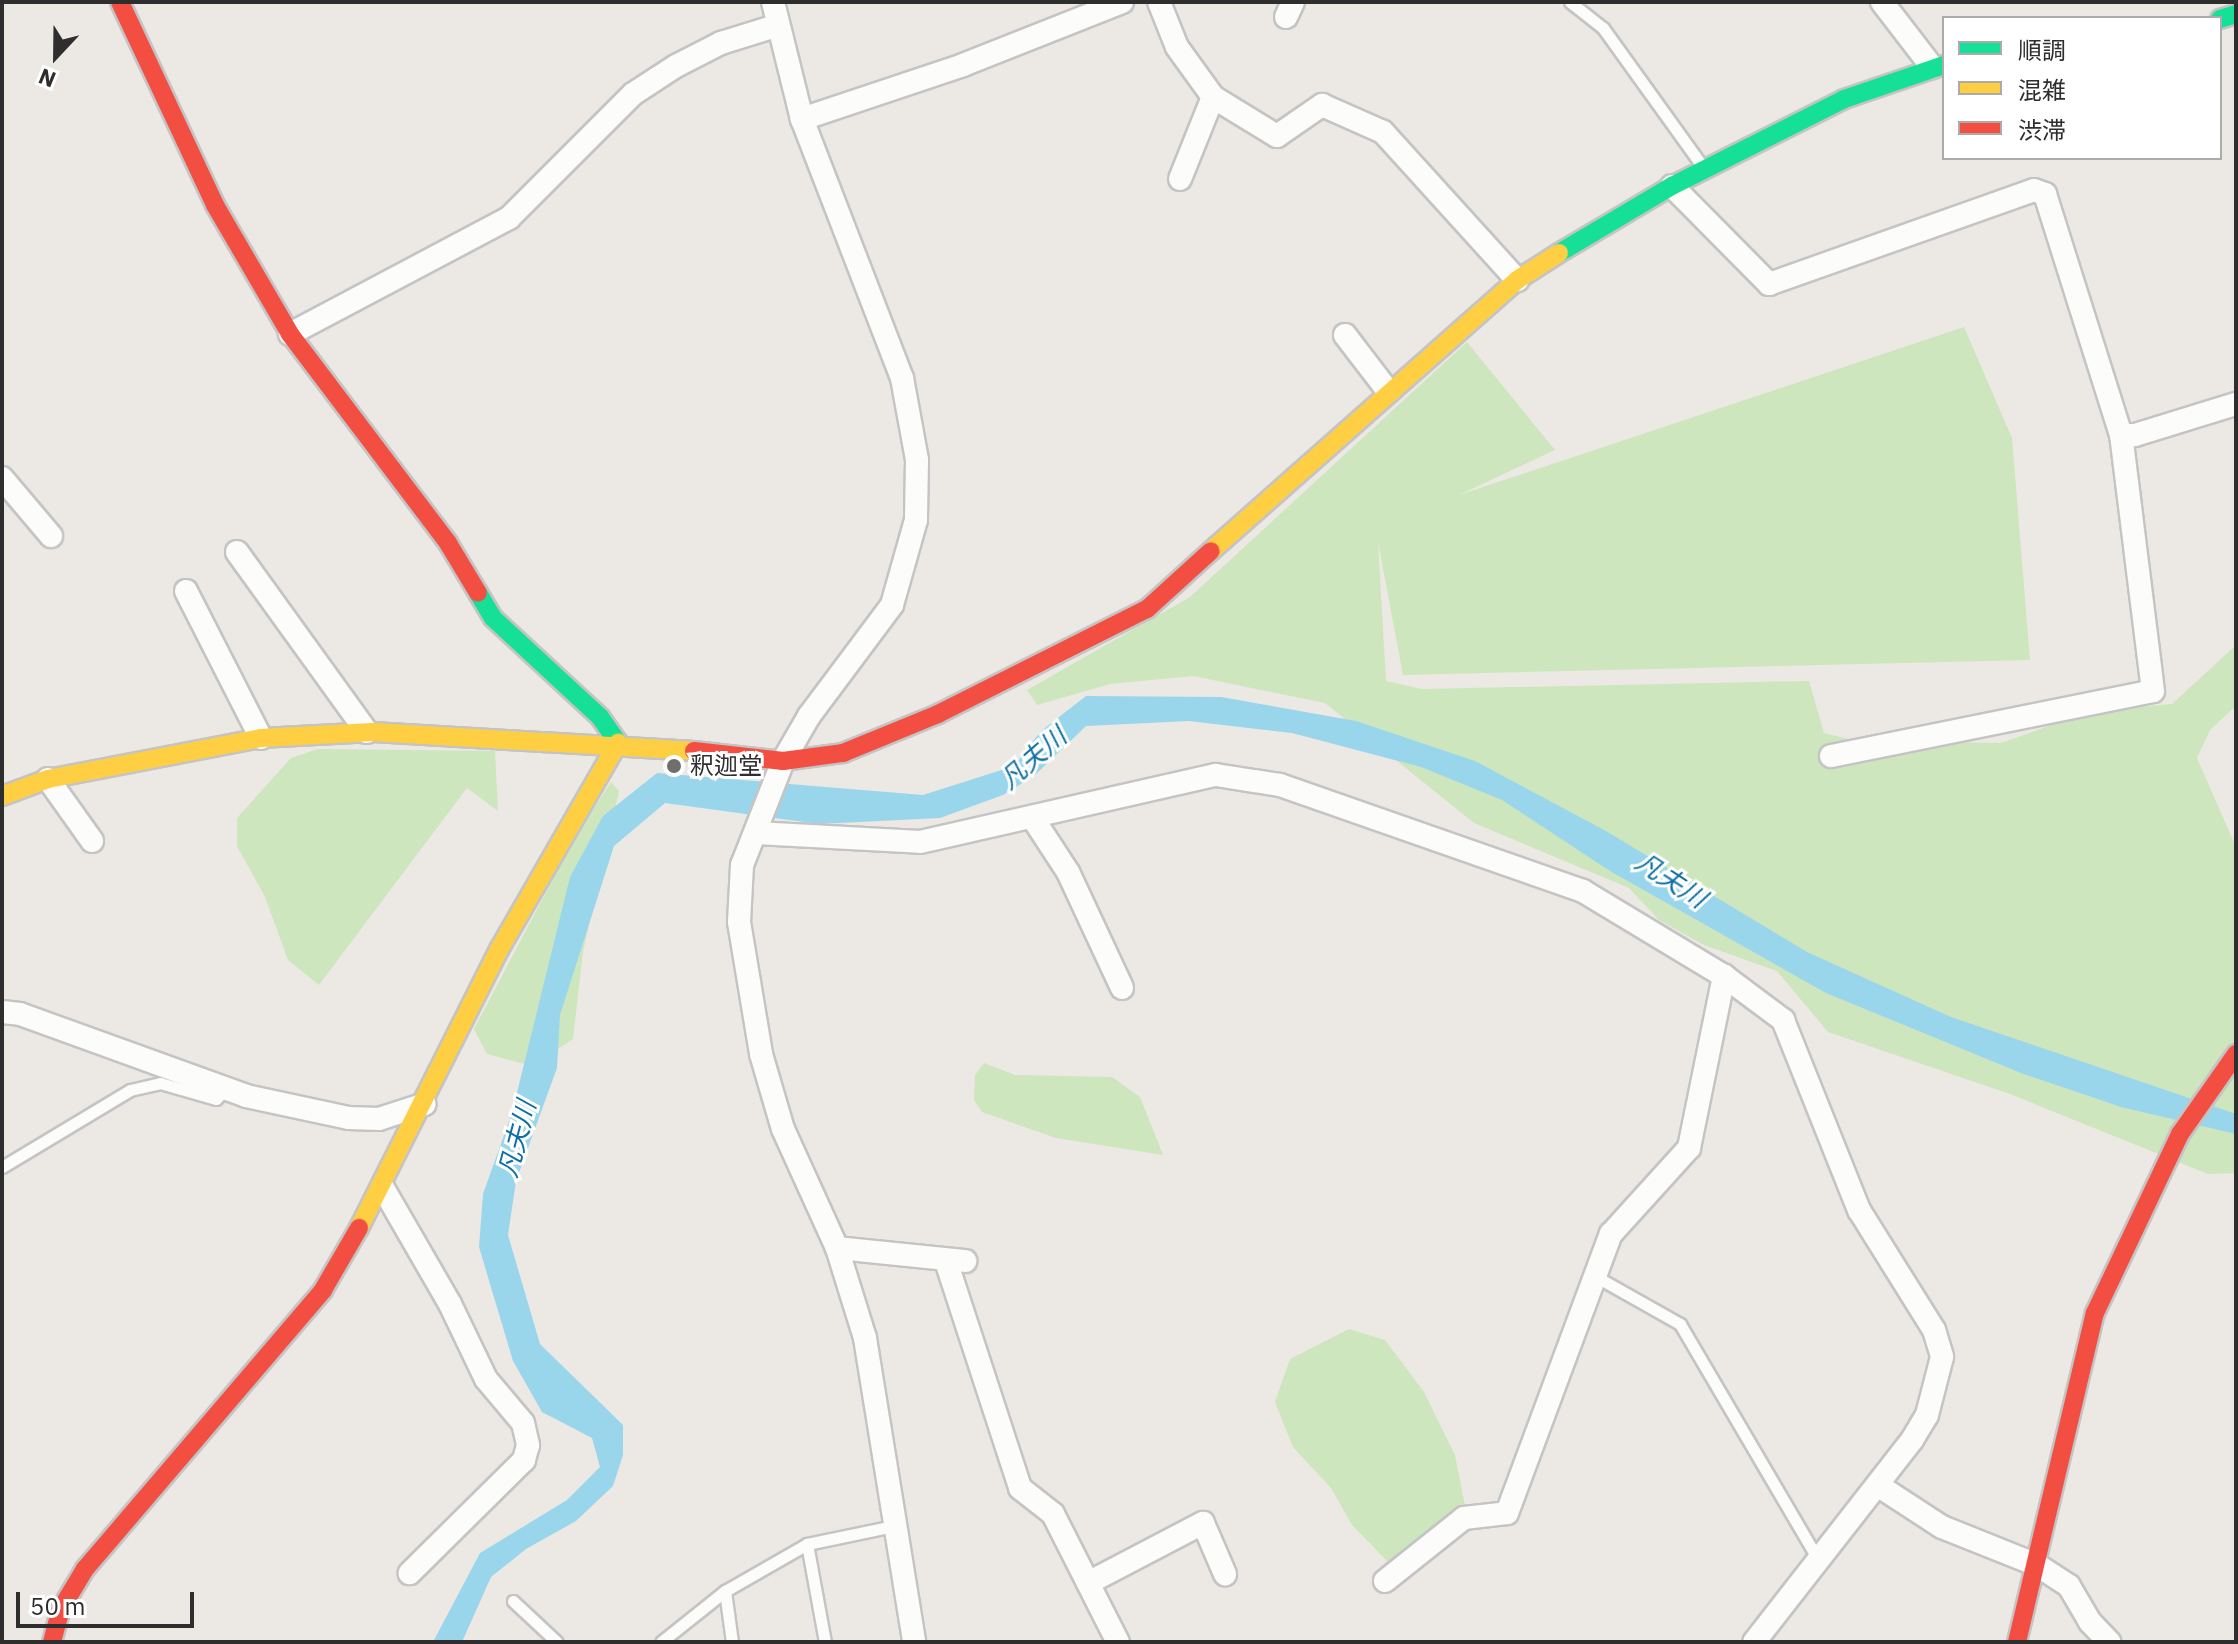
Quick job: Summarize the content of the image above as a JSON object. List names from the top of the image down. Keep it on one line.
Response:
{"water":["凡夫川"],"places":["釈迦堂"],"legend":["順調","混雑","渋滞"],"scale_bar":"50 m","north":"bottom"}
